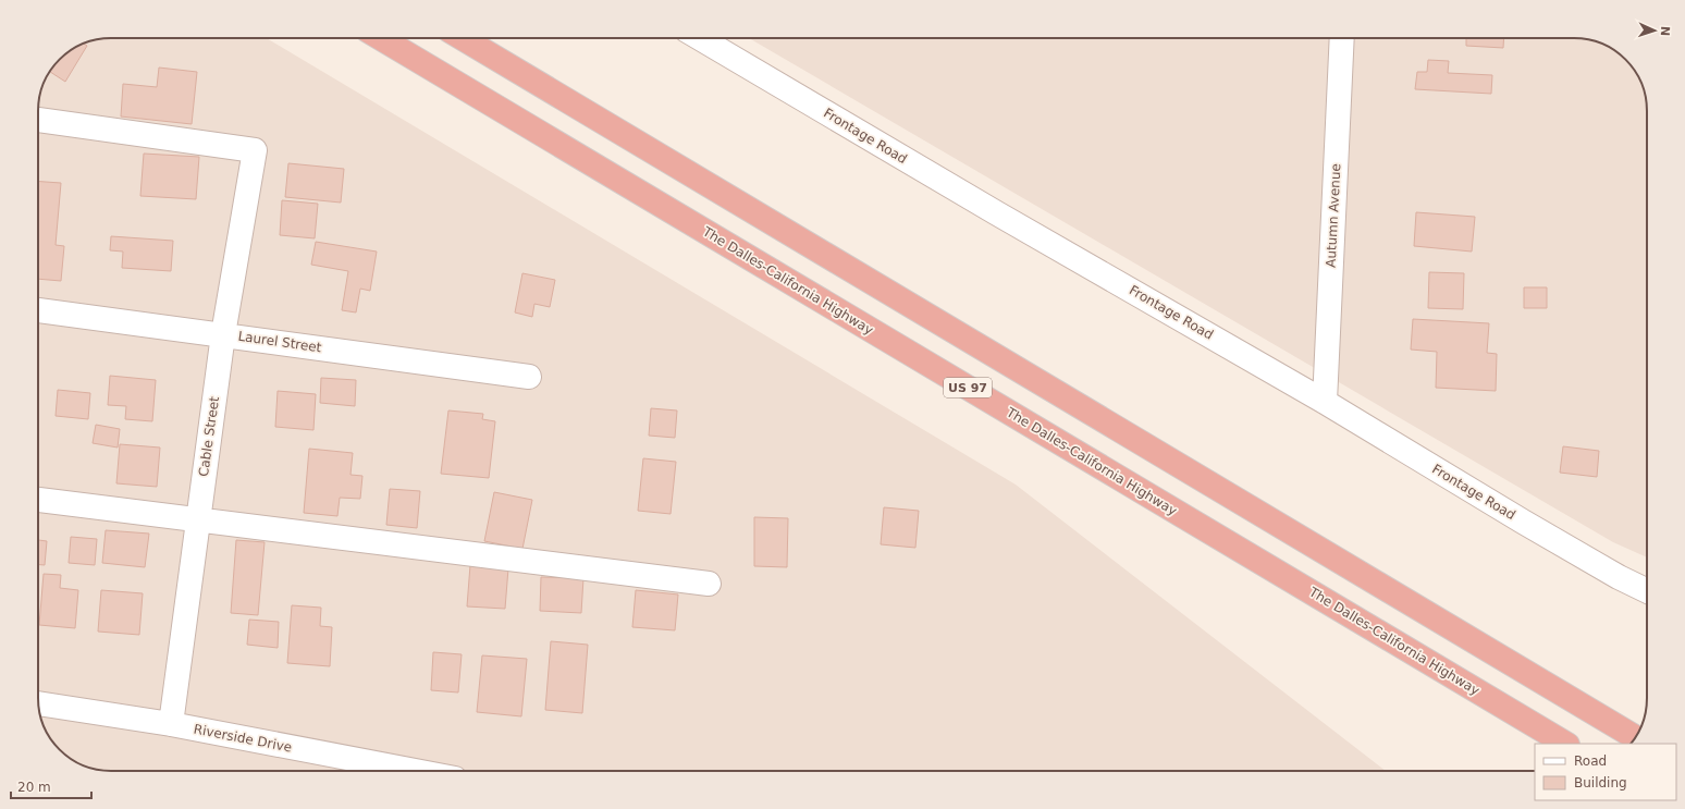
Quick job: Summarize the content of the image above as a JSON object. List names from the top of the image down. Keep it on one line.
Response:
{"streets":{"highway":["The Dalles-California Highway","US 97"],"street":["Frontage Road","Autumn Avenue","Laurel Street","Cable Street","Riverside Drive"]},"crossings":[["Frontage Road","Autumn Avenue"],["Laurel Street","Cable Street"],["Cable Street","Riverside Drive"]],"legend":["Road","Building"],"scale_bar":"20 m","north":"right"}
